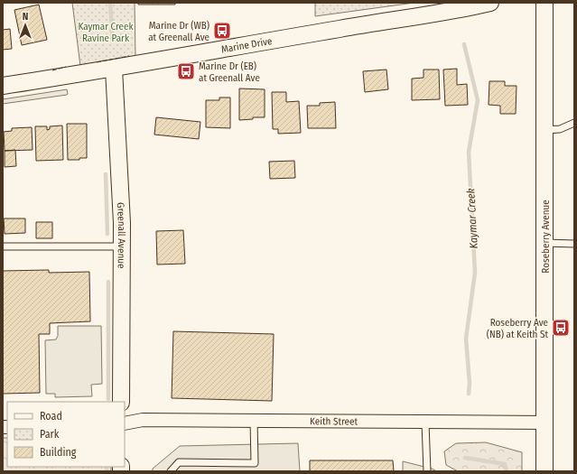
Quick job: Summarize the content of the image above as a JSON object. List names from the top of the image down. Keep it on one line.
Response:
{"streets":{"street":["Marine Drive","Greenall Avenue","Roseberry Avenue","Keith Street"]},"crossings":[["Marine Drive","Greenall Avenue"],["Roseberry Avenue","Keith Street"]],"water":["Kaymar Creek"],"parks":["Kaymar Creek Ravine Park"],"places":{"bus stop":["Marine Dr (WB) at Greenall Ave","Marine Dr (EB) at Greenall Ave","Roseberry Ave (NB) at Keith St"]},"legend":["Road","Park","Building"],"north":"top"}
